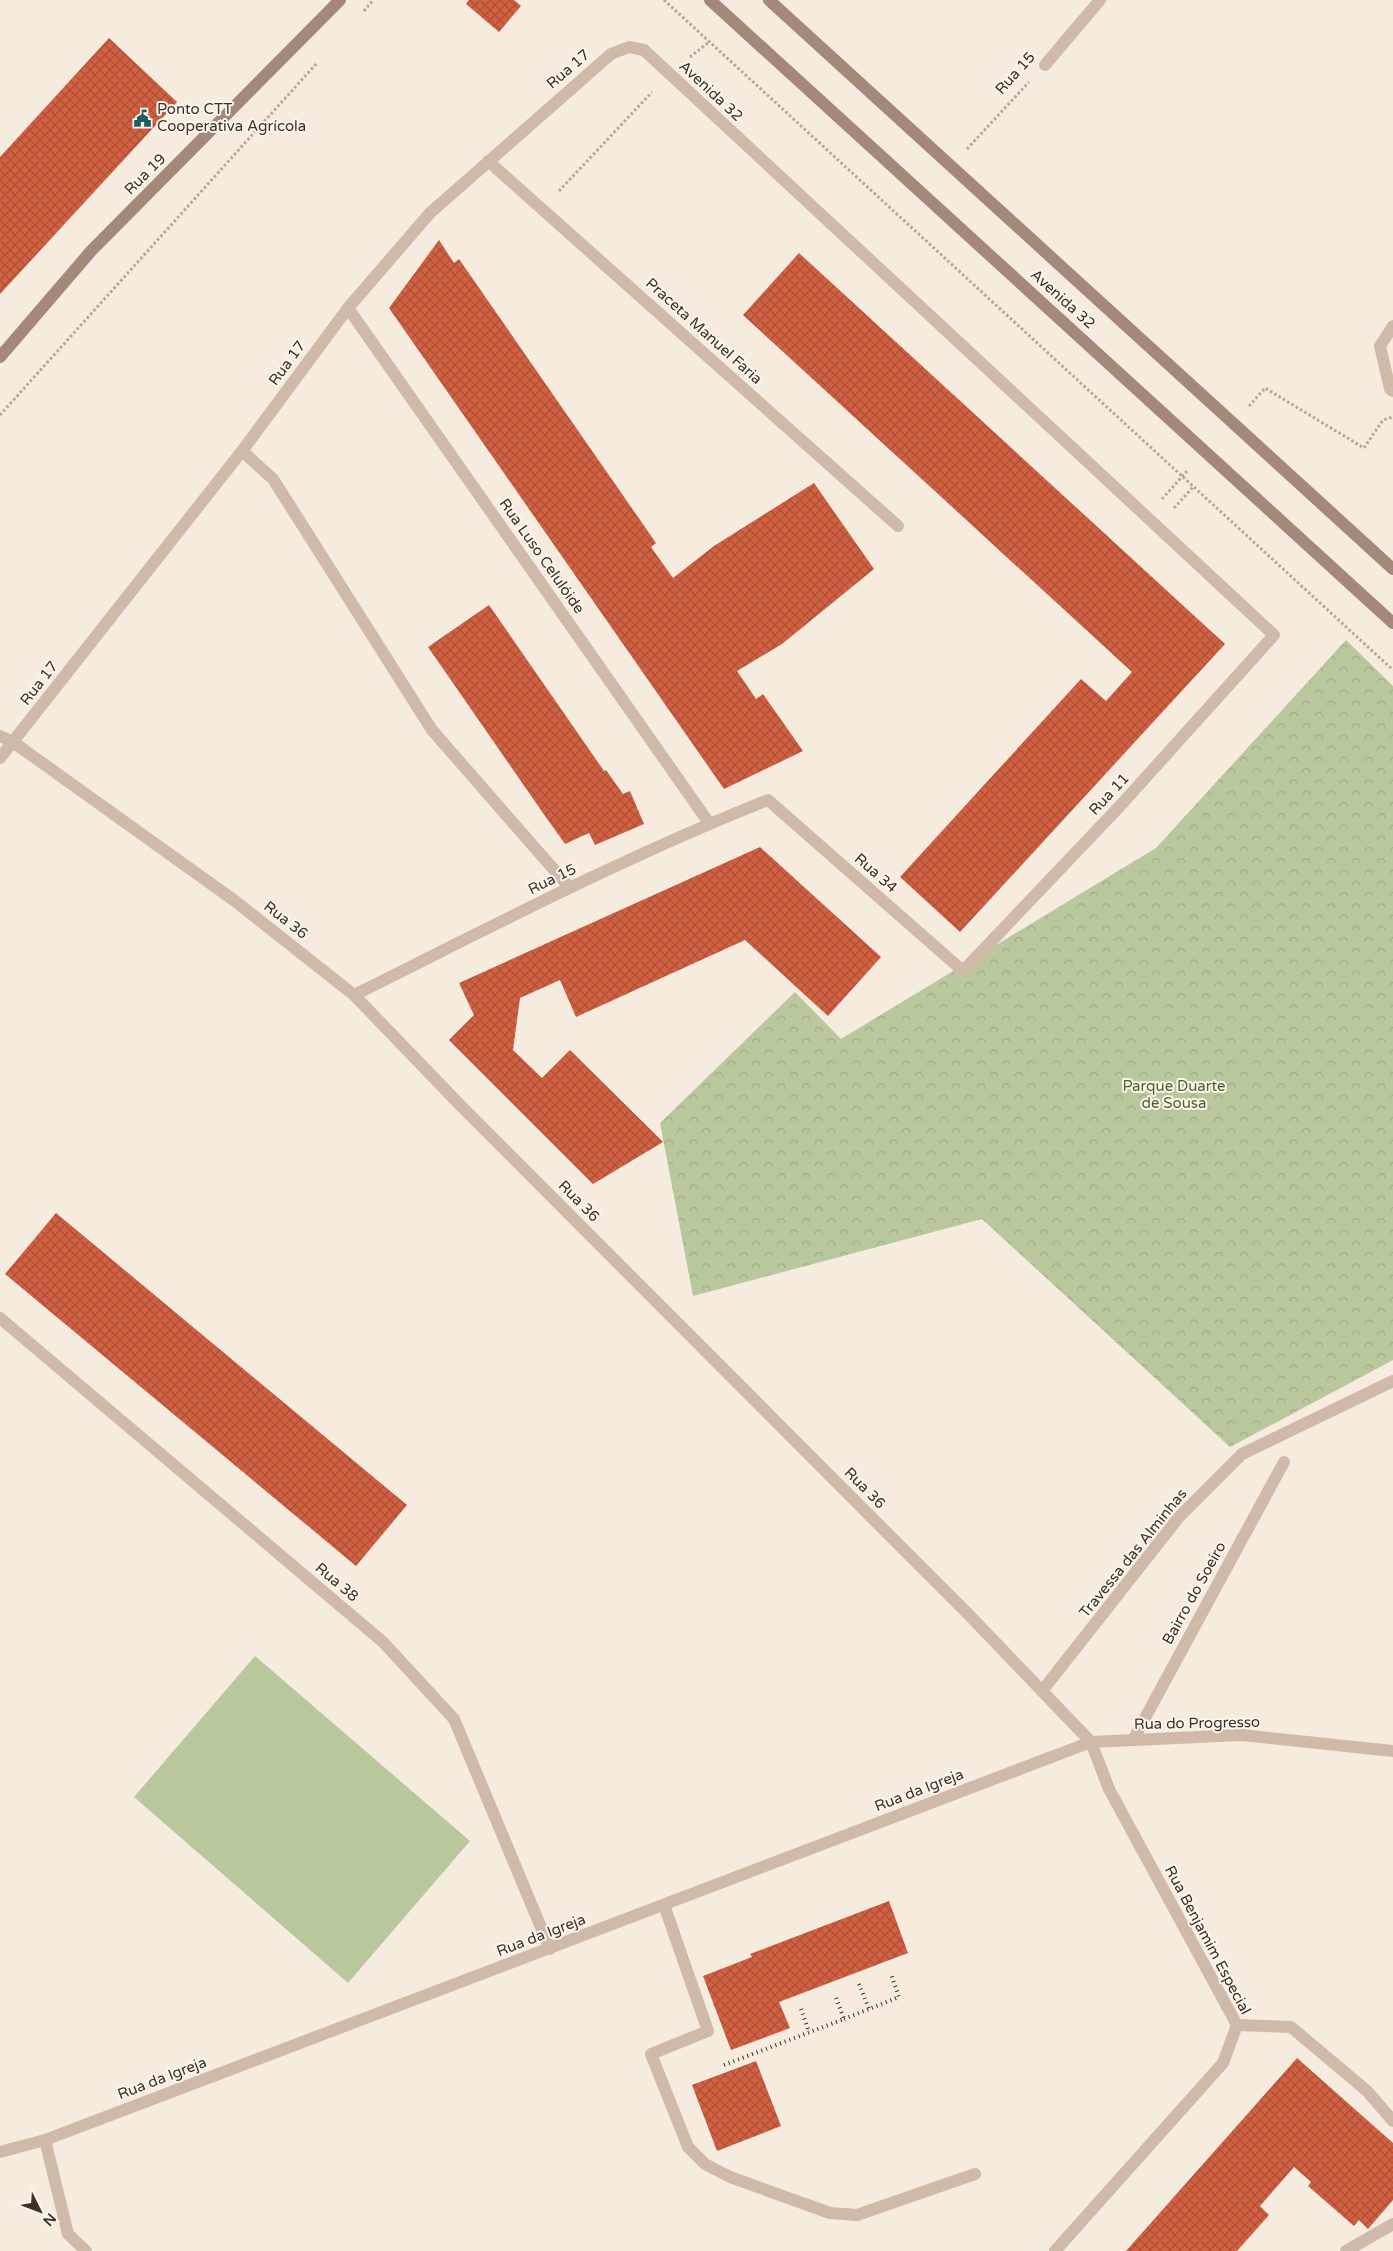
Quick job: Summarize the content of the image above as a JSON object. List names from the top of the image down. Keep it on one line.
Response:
{"streets":{"main road":["Avenida 32","Rua 19"],"street":["Rua 17","Rua 15","Praceta Manuel Faria","Rua Luso Celulóide","Rua 11","Rua 34","Rua 36","Travessa das Alminhas","Rua 38","Bairro do Soeiro","Rua do Progresso","Rua da Igreja","Rua Benjamim Especial"]},"crossings":[["Rua 17","Avenida 32"],["Rua 17","Praceta Manuel Faria"],["Rua 17","Rua Luso Celulóide"],["Rua 17","Rua 36"],["Rua 15","Avenida 32"],["Rua 15","Rua Luso Celulóide"],["Rua 15","Rua 34"],["Rua 15","Rua 36"],["Avenida 32","Rua 11"],["Rua 11","Rua 34"],["Rua 36","Travessa das Alminhas"],["Rua 36","Rua do Progresso"],["Rua 36","Rua da Igreja"],["Rua 36","Rua Benjamim Especial"],["Rua 38","Rua da Igreja"],["Bairro do Soeiro","Rua do Progresso"],["Rua do Progresso","Rua da Igreja"],["Rua do Progresso","Rua Benjamim Especial"],["Rua da Igreja","Rua Benjamim Especial"]],"parks":["Parque Duarte de Sousa"],"places":{"public building":["Ponto CTT Cooperativa Agrícola"]},"north":"bottom right"}
